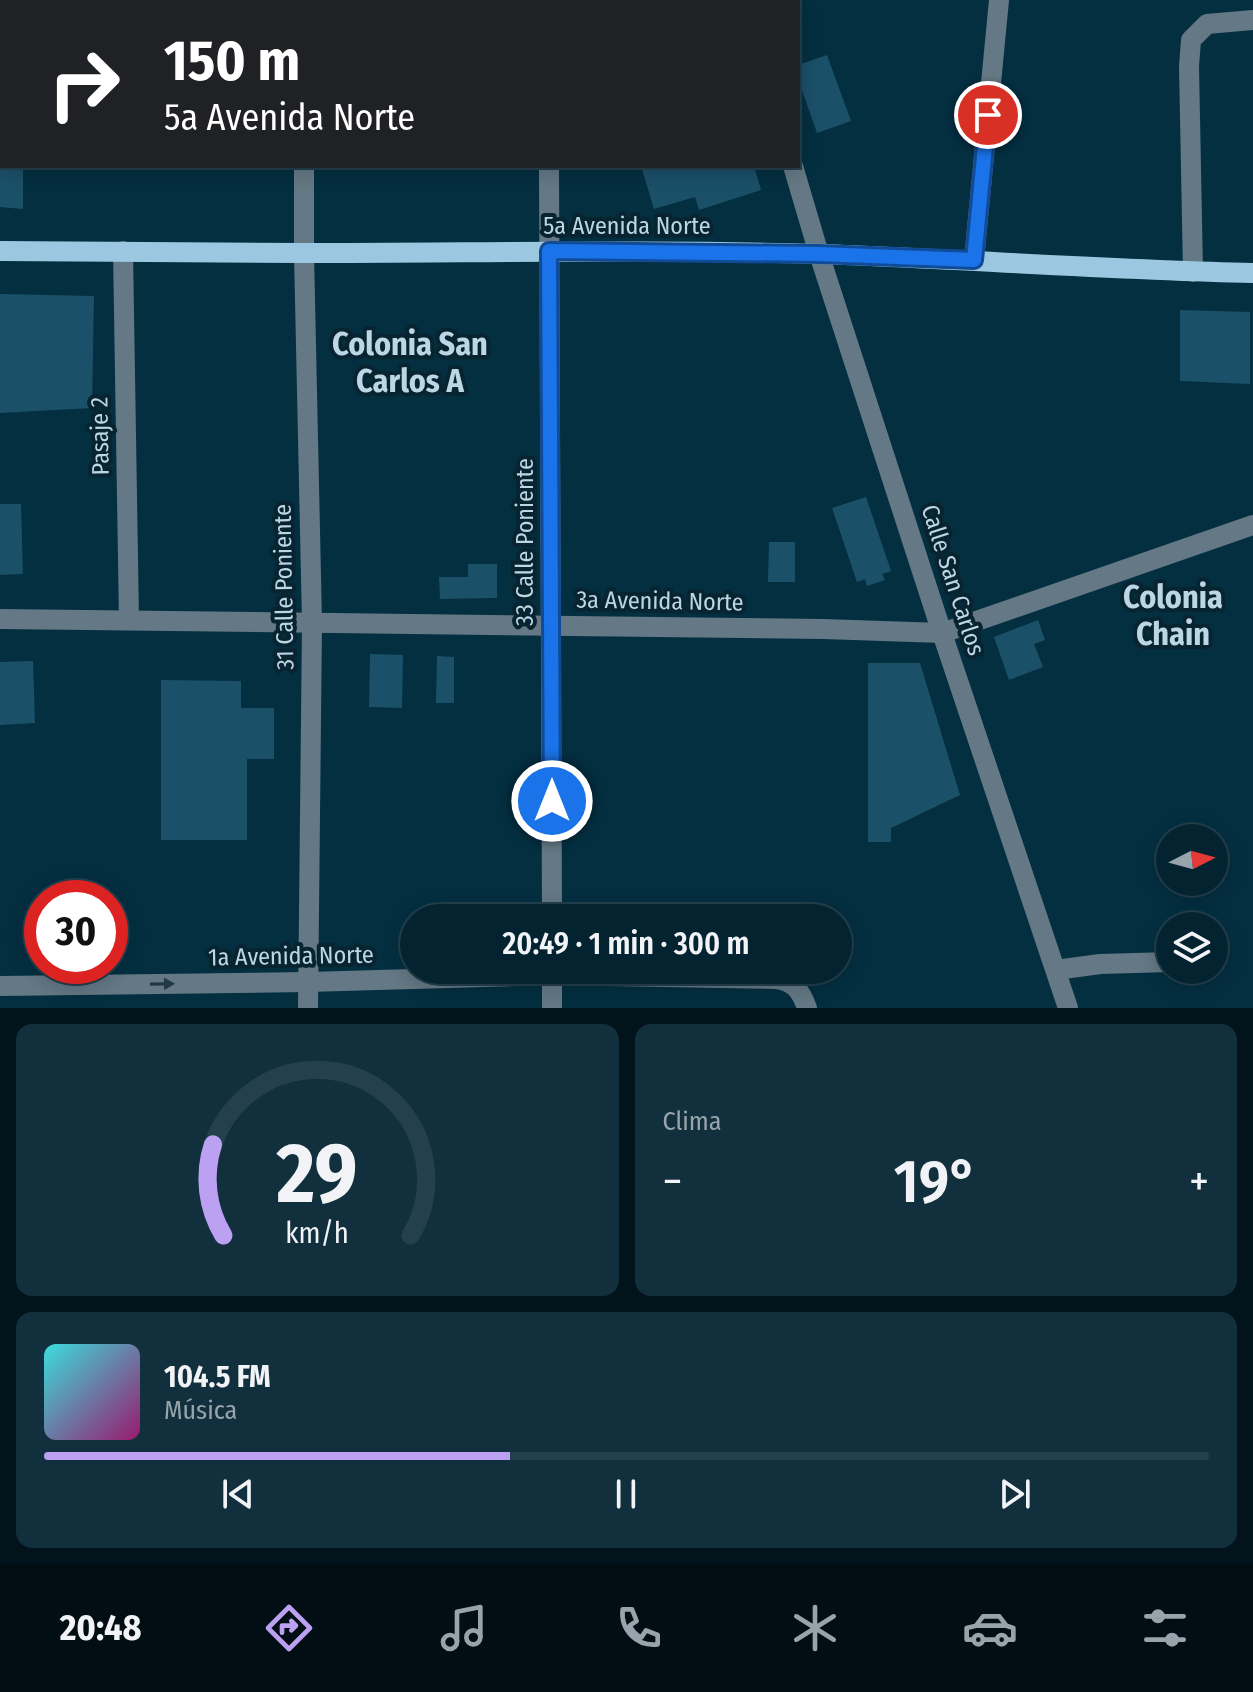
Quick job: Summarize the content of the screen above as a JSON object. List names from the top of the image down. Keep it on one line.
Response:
{"streets":{"main road":["5a Avenida Norte"],"street":["Pasaje 2","33 Calle Poniente","Calle San Carlos","31 Calle Poniente","3a Avenida Norte","1a Avenida Norte"]},"crossings":[["5a Avenida Norte","Pasaje 2"],["5a Avenida Norte","33 Calle Poniente"],["5a Avenida Norte","Calle San Carlos"],["5a Avenida Norte","31 Calle Poniente"],["Pasaje 2","3a Avenida Norte"],["33 Calle Poniente","3a Avenida Norte"],["Calle San Carlos","3a Avenida Norte"],["31 Calle Poniente","3a Avenida Norte"],["31 Calle Poniente","1a Avenida Norte"]],"one_way":["1a Avenida Norte"],"districts":["Colonia San Carlos A","Colonia Chain"],"north":"right","page":{"turn":["150 m","5a Avenida Norte"],"limit":"30","trip":"20:49 · 1 min · 300 m","tile":"Clima","heat":["−","19°","+"],"song":["104.5 FM","Música"],"tabs":"20:48","gauge":["29","km/h"]}}
